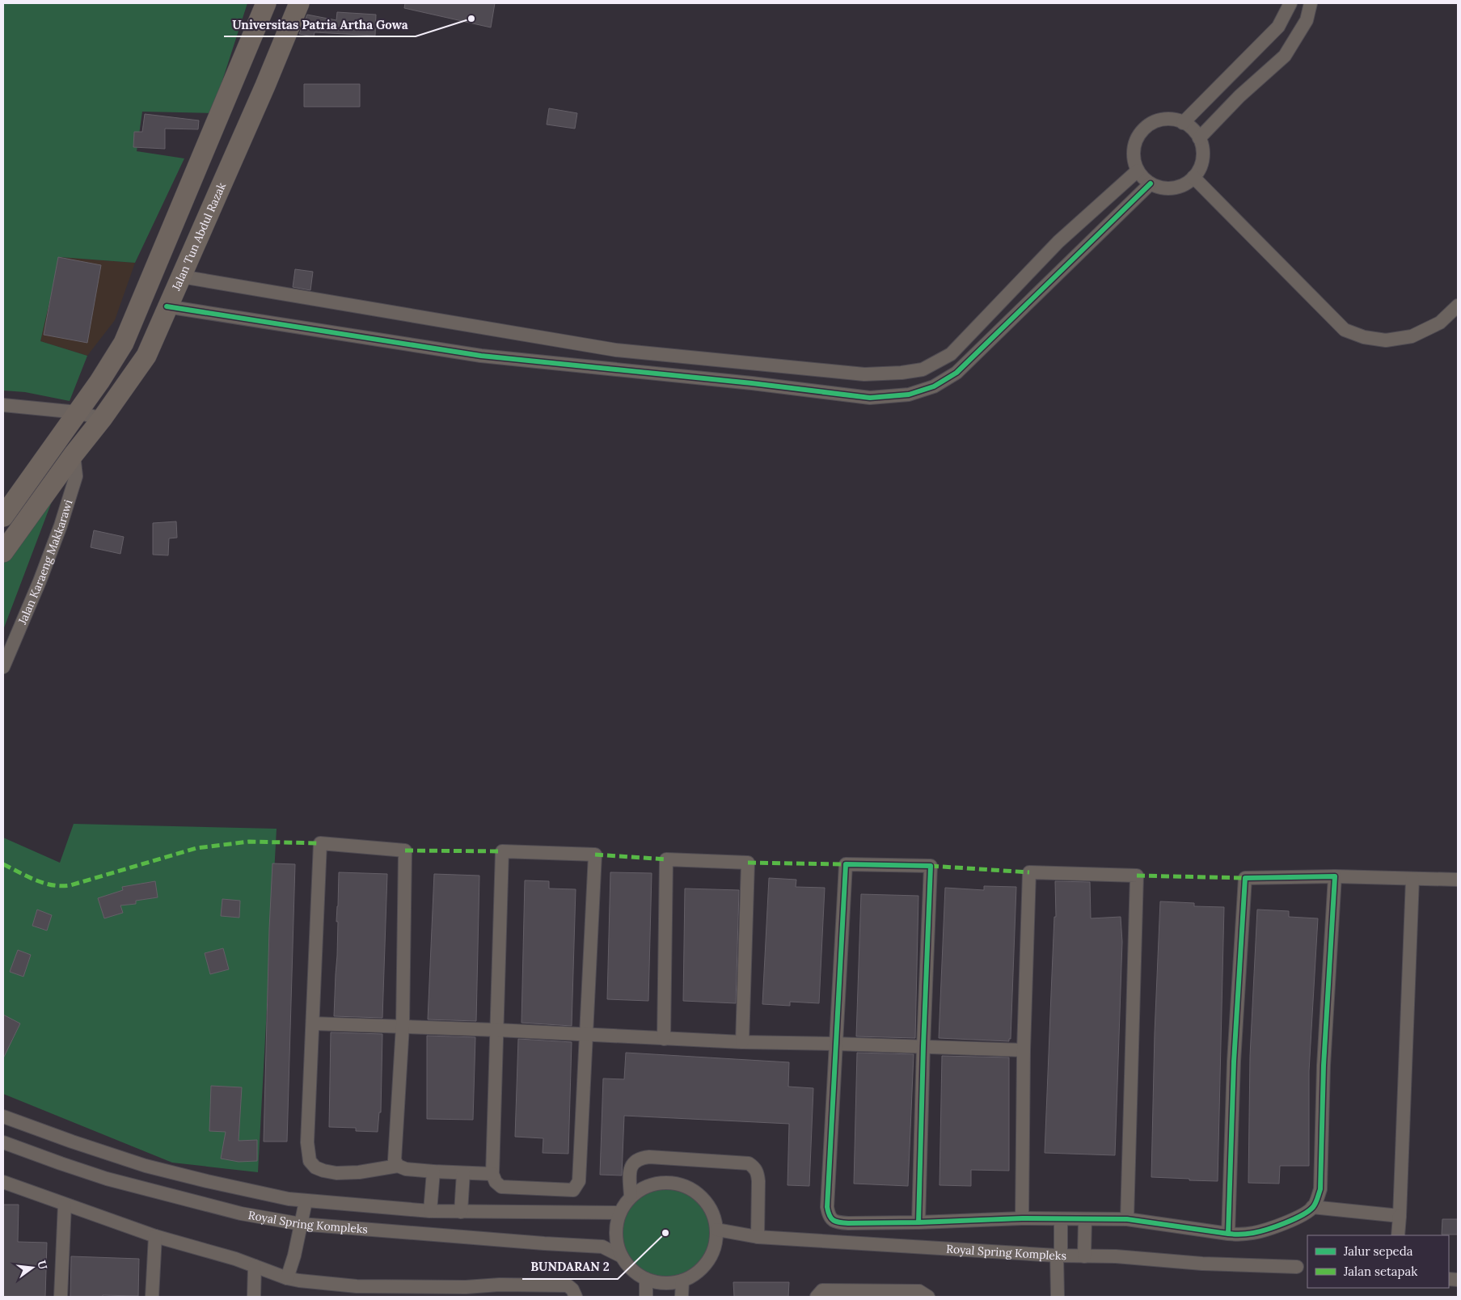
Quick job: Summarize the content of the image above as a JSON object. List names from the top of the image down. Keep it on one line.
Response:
{"streets":{"main road":["Jalan Tun Abdul Razak"],"street":["Jalan Karaeng Makkarawi","Royal Spring Kompleks"]},"crossings":[["Jalan Tun Abdul Razak","Jalan Karaeng Makkarawi"]],"places":["Universitas Patria Artha Gowa","BUNDARAN 2"],"legend":["Jalur sepeda","Jalan setapak"],"north":"right"}
